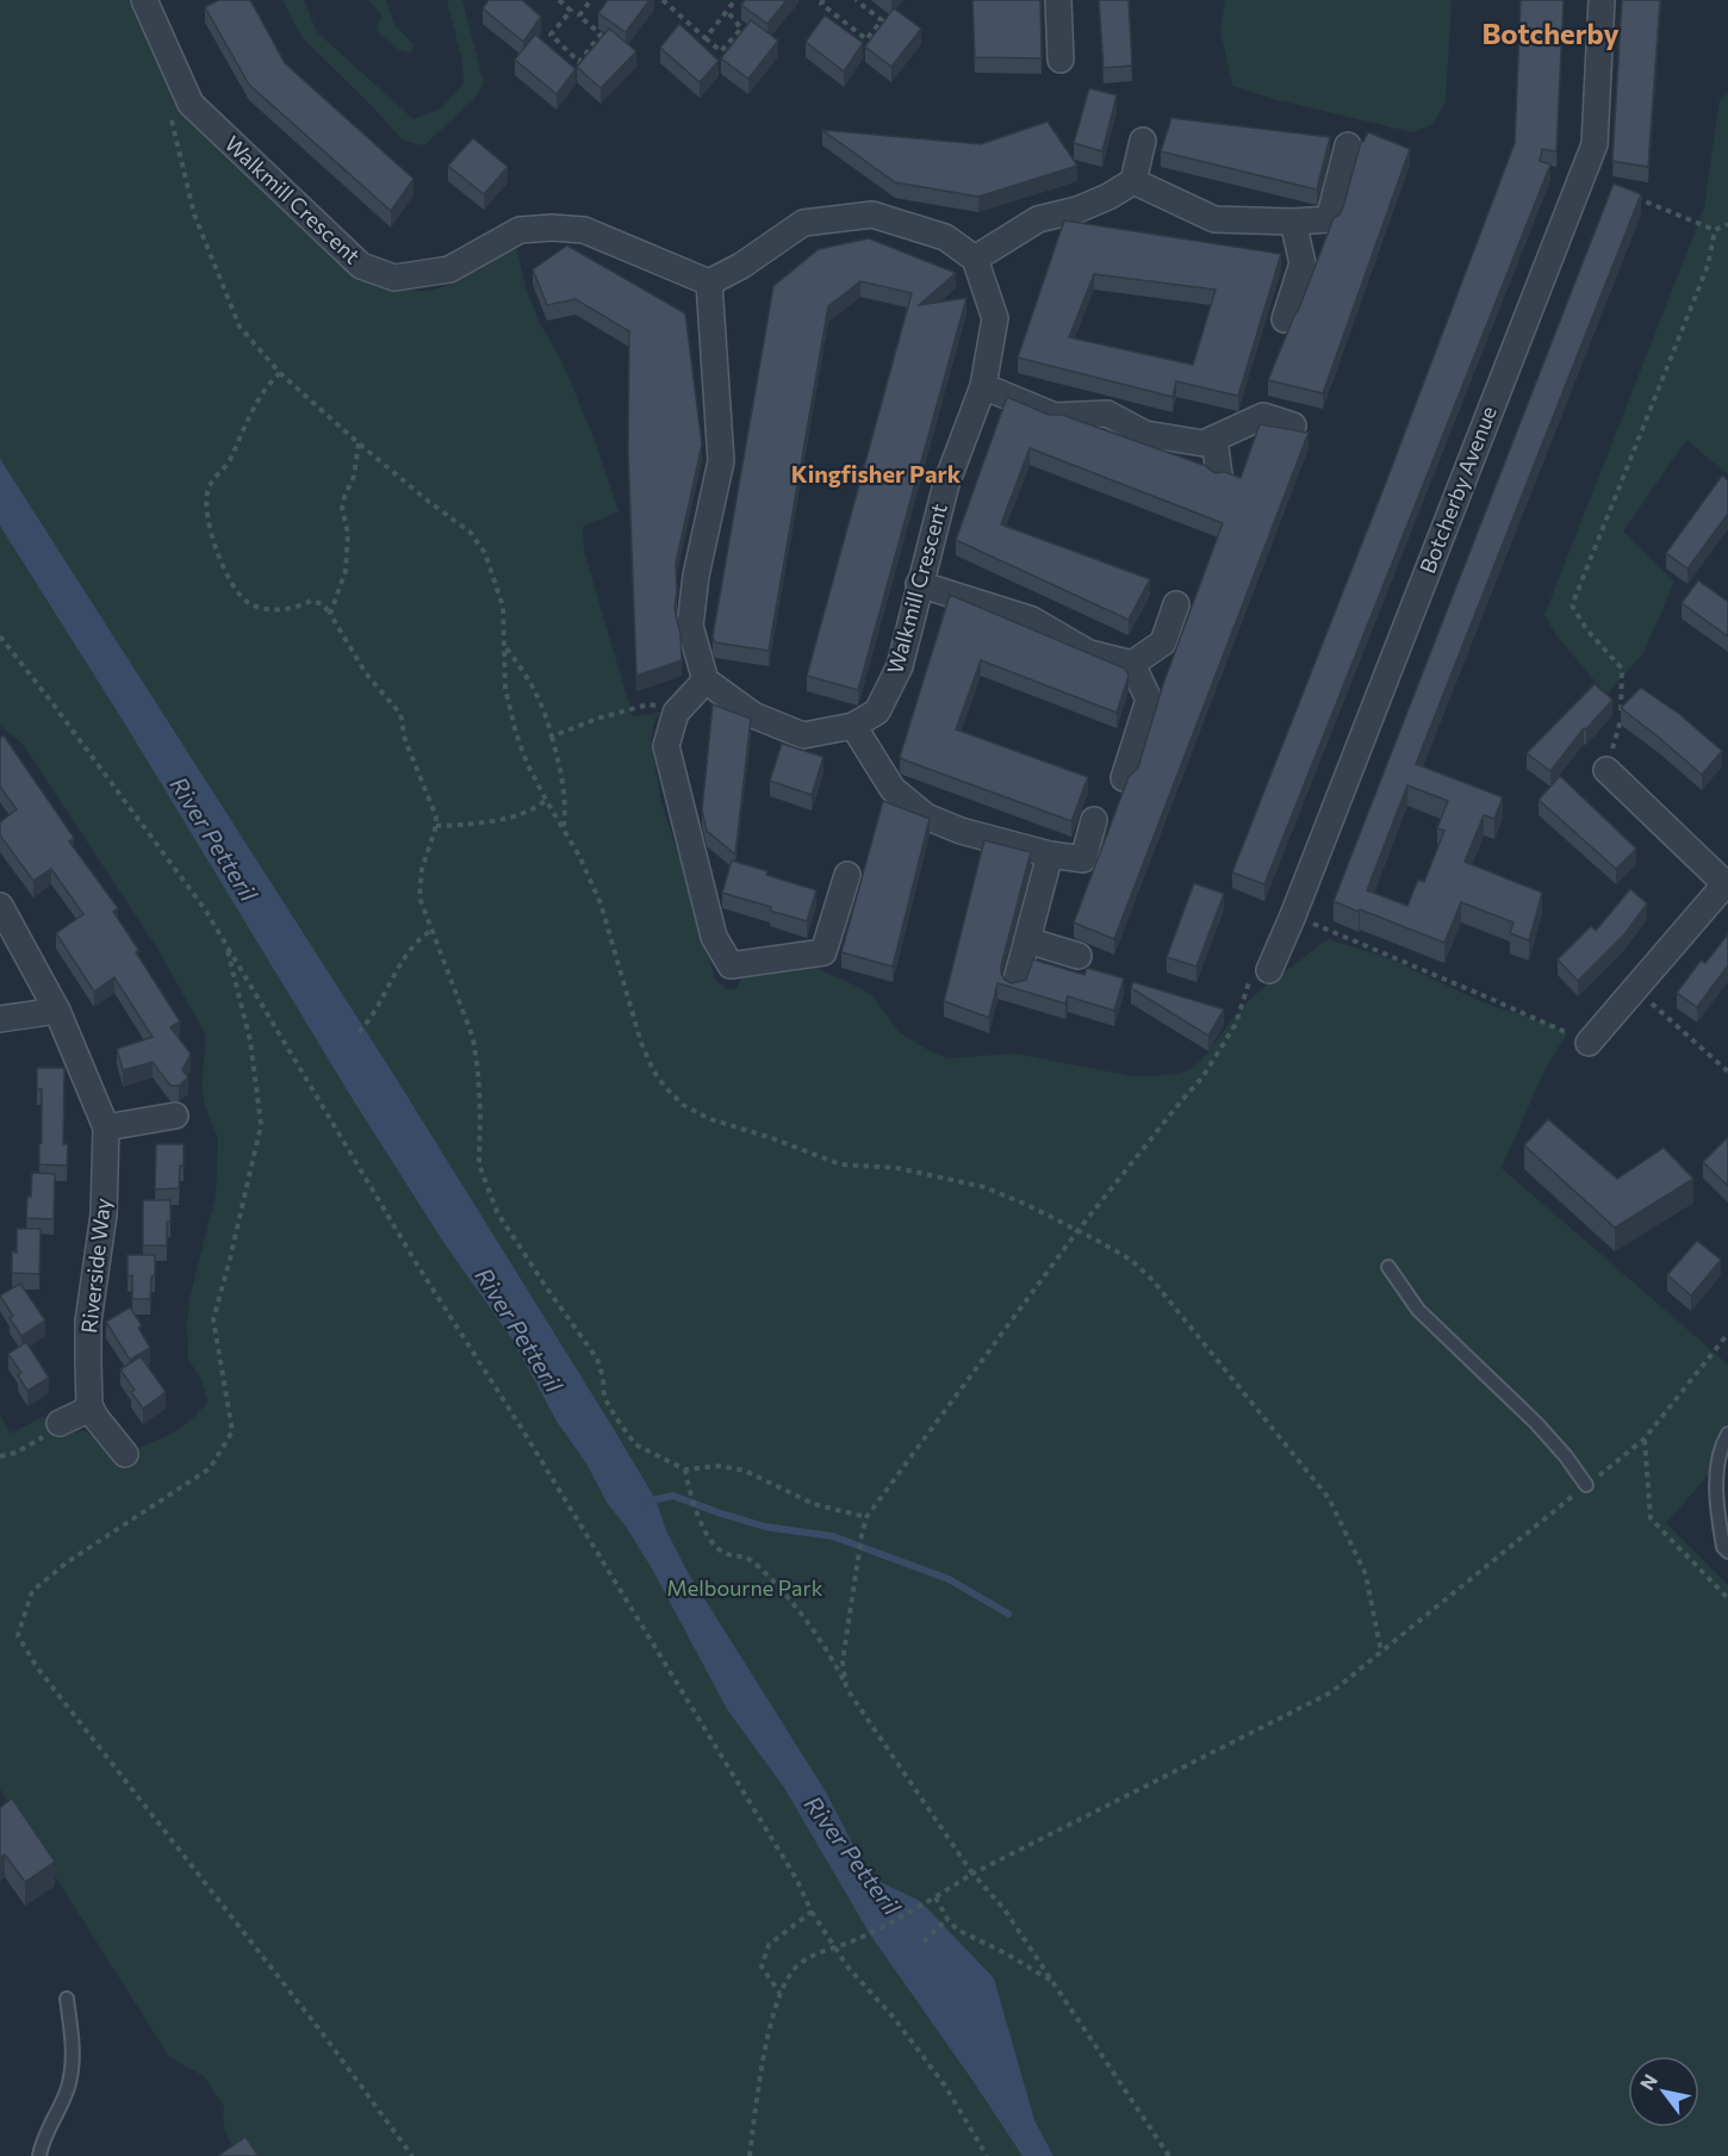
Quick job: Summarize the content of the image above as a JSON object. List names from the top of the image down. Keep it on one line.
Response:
{"streets":{"street":["Walkmill Crescent","Botcherby Avenue","Riverside Way"]},"districts":["Botcherby","Kingfisher Park"],"water":["River Petteril"],"parks":["Melbourne Park"],"north":"top left"}
